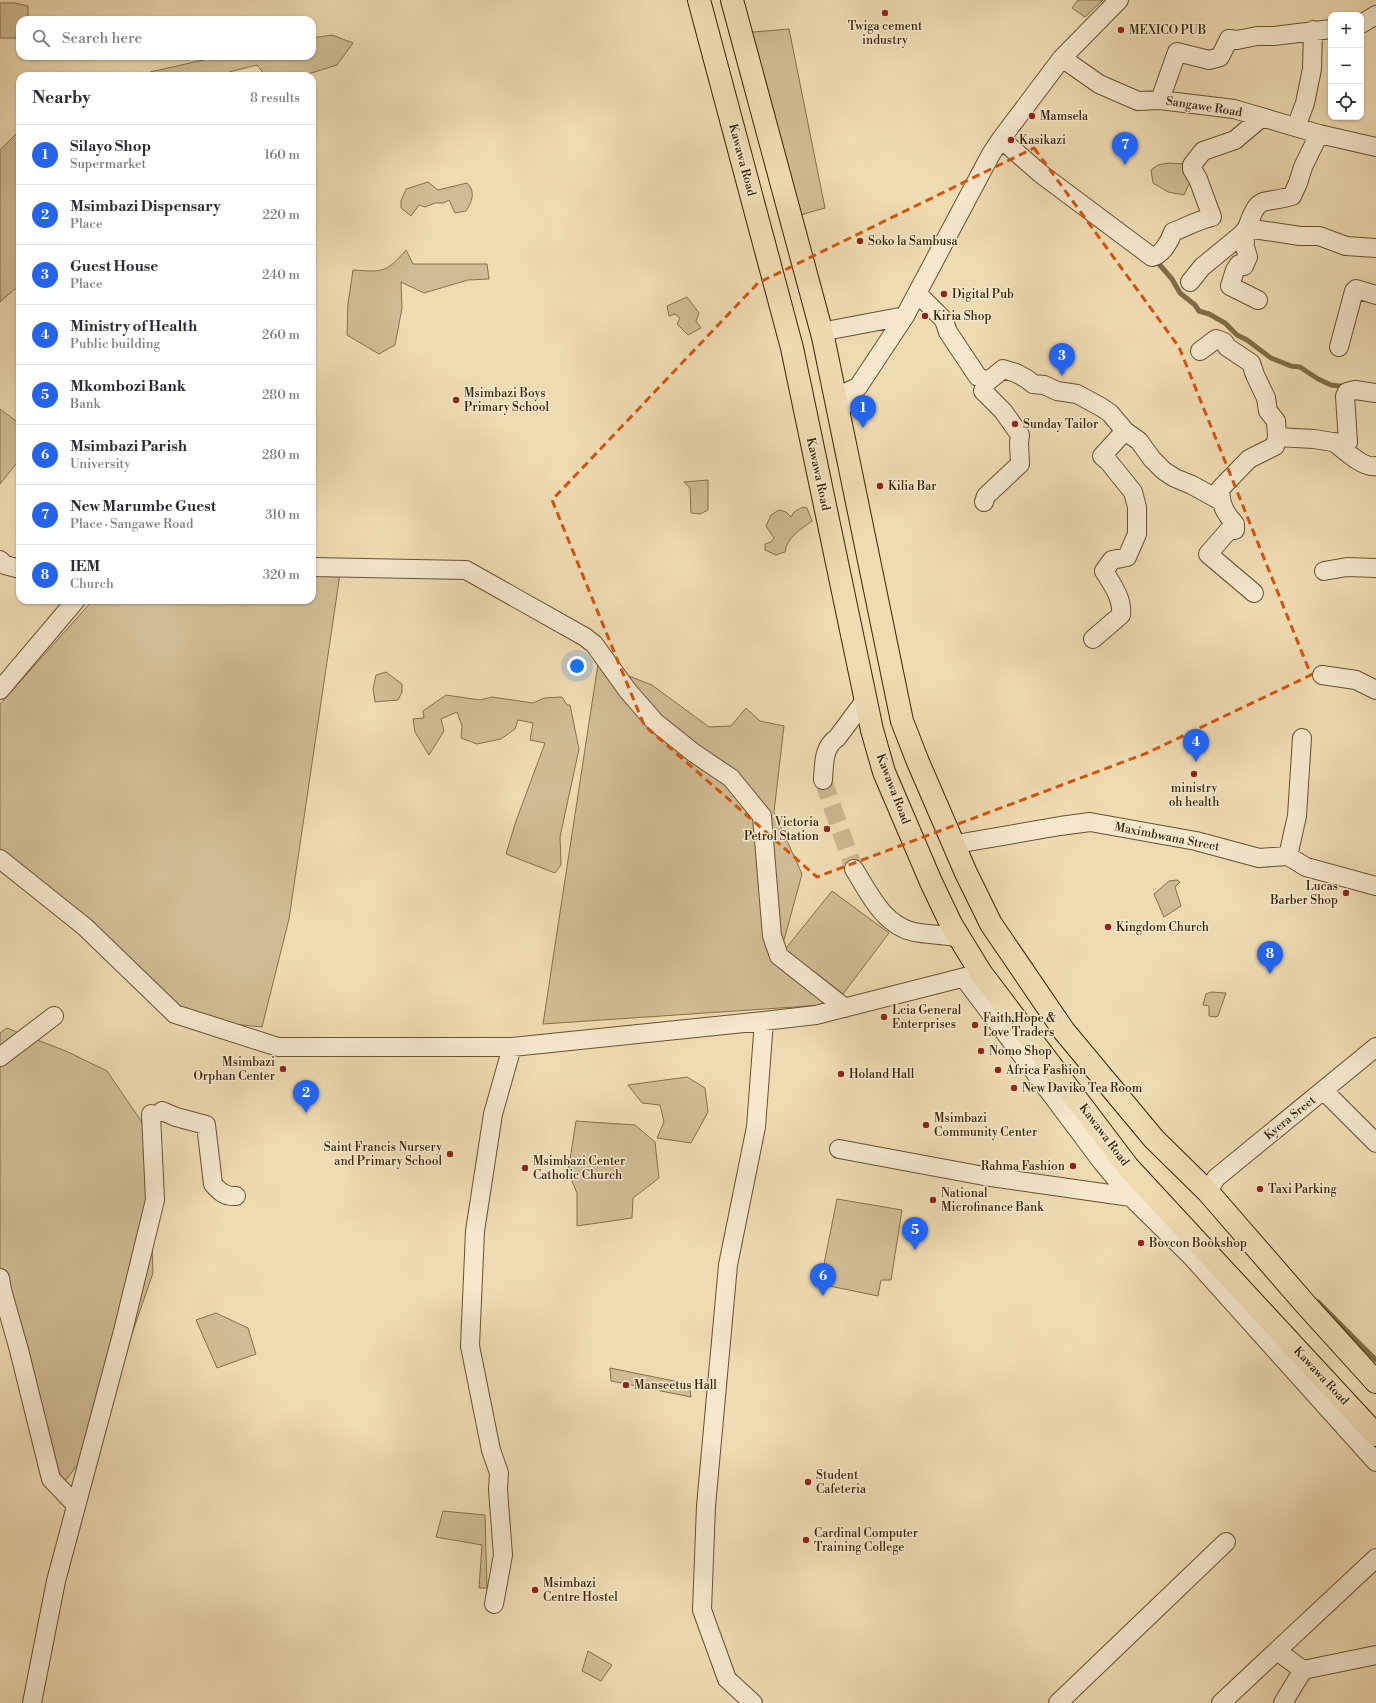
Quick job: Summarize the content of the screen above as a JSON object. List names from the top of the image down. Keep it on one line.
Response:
{"streets":{"main road":["Kawawa Road"],"street":["Sangawe Road","Maximbwana Street","Kyera Sreet"]},"places":["Twiga cement industry","MEXICO PUB","Mamsela","Kasikazi","Soko la Sambusa","Digital Pub","Kiria Shop","Msimbazi Boys Primary School","Sunday Tailor","Kilia Bar","ministry oh health","Victoria Petrol Station","Lucas Barber Shop","Kingdom Church","Lcia General Enterprises","Faith,Hope & Love Traders","Nomo Shop","Msimbazi Orphan Center","Africa Fashion","Holand Hall","New Daviko Tea Room","Msimbazi Community Center","Saint Francis Nursery and Primary School","Rahma Fashion","Msimbazi Center Catholic Church","Taxi Parking","National Microfinance Bank","Bovcon Bookshop","Manseetus Hall","Student Cafeteria","Cardinal Computer Training College","Msimbazi Centre Hostel"],"page":{"map_buttons":["+","−"],"search":"Search here","heading":["Nearby","8 results"],"list":[{"mark":"1","name":"Silayo Shop","note":"Supermarket","value":"160 m"},{"mark":"2","name":"Msimbazi Dispensary","note":"Place","value":"220 m"},{"mark":"3","name":"Guest House","note":"Place","value":"240 m"},{"mark":"4","name":"Ministry of Health","note":"Public building","value":"260 m"},{"mark":"5","name":"Mkombozi Bank","note":"Bank","value":"280 m"},{"mark":"6","name":"Msimbazi Parish","note":"University","value":"280 m"},{"mark":"7","name":"New Marumbe Guest","note":"Place · Sangawe Road","value":"310 m"},{"mark":"8","name":"IEM","note":"Church","value":"320 m"}],"pins":["7","3","1","4","8","2","5","6"]}}
